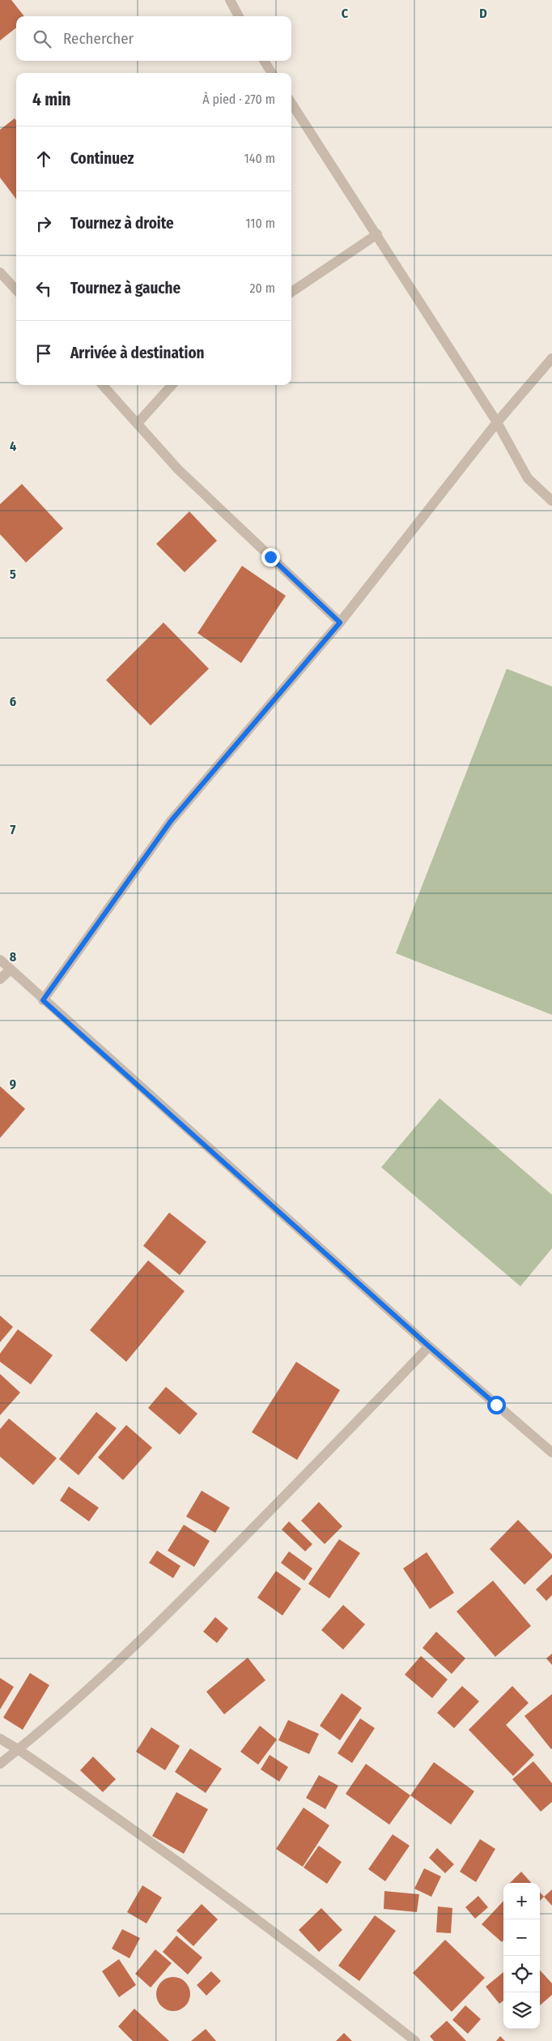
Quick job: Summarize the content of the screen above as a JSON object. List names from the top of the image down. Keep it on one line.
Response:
{"page":{"search":"Rechercher","heading":["4 min","À pied · 270 m"],"list":[["Continuez","140 m"],["Tournez à droite","110 m"],["Tournez à gauche","20 m"],"Arrivée à destination"],"map_buttons":["+","−"]},"grid":{"columns":["C","D"],"rows":["4","5","6","7","8","9"]}}
